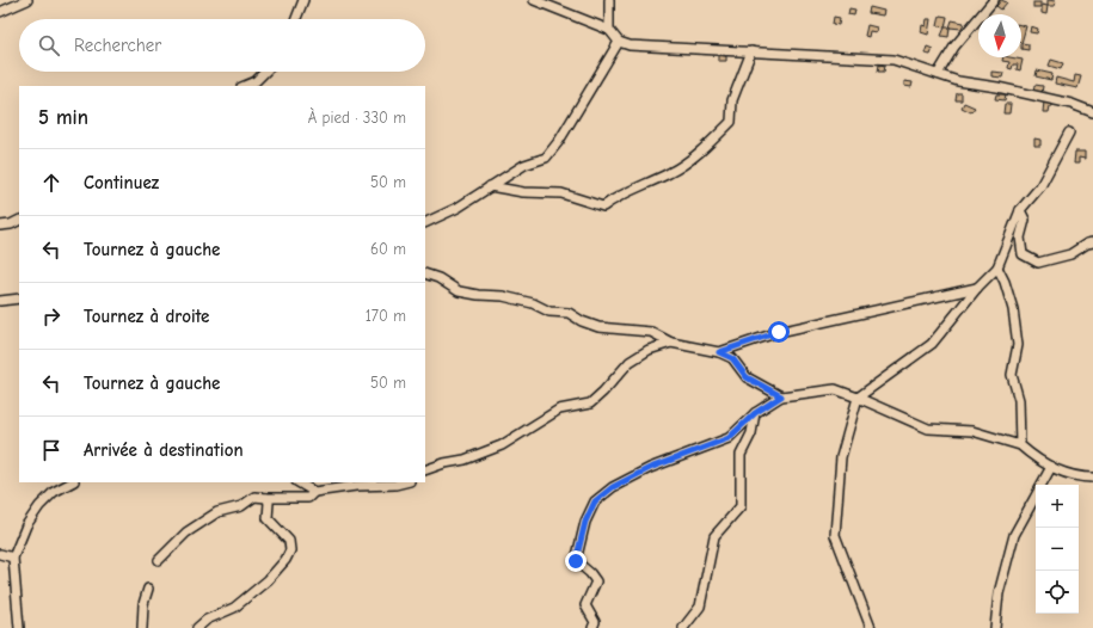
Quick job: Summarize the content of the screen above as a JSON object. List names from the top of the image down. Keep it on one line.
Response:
{"north":"bottom","page":{"search":"Rechercher","heading":["5 min","À pied · 330 m"],"list":[["Continuez","50 m"],["Tournez à gauche","60 m"],["Tournez à droite","170 m"],["Tournez à gauche","50 m"],"Arrivée à destination"],"map_buttons":["+","−"]}}
